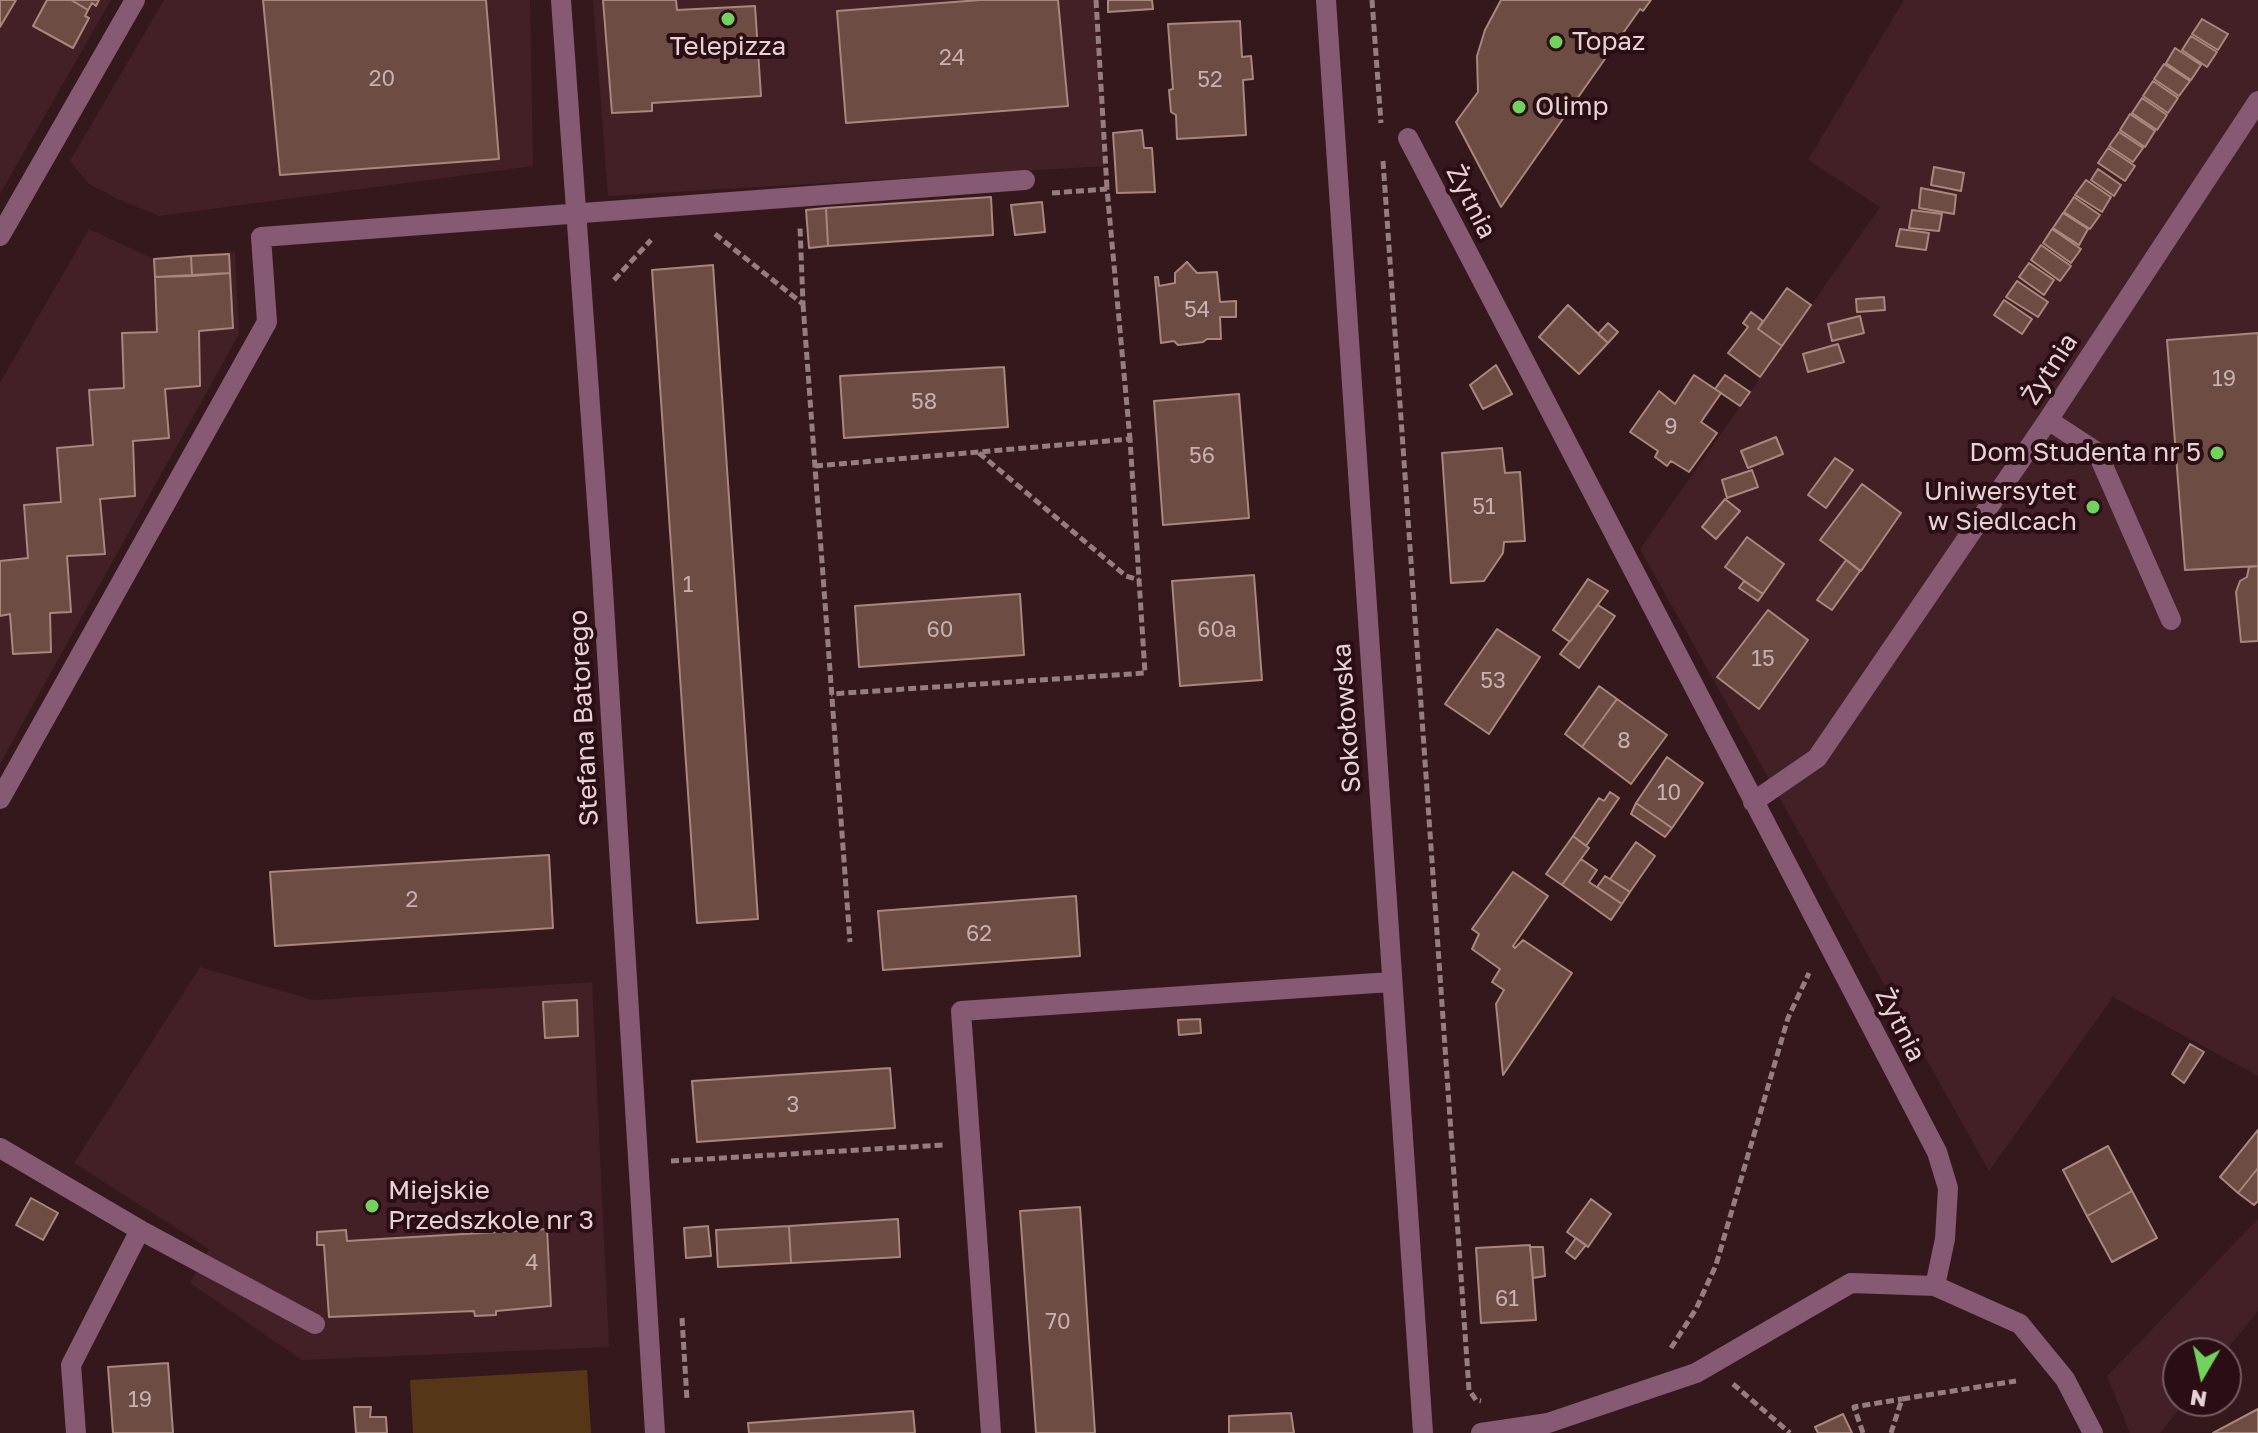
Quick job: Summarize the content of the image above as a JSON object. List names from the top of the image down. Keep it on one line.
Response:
{"streets":{"street":["Żytnia","Stefana Batorego","Sokołowska"]},"places":["Telepizza","Topaz","Olimp","Dom Studenta nr 5","Uniwersytet w Siedlcach","Miejskie Przedszkole nr 3"],"house_numbers":["24","20","52","54","19","58","9","56","51","1","60","60a","15","53","8","10","2","62","3","4","61","70","19"],"north":"bottom"}
